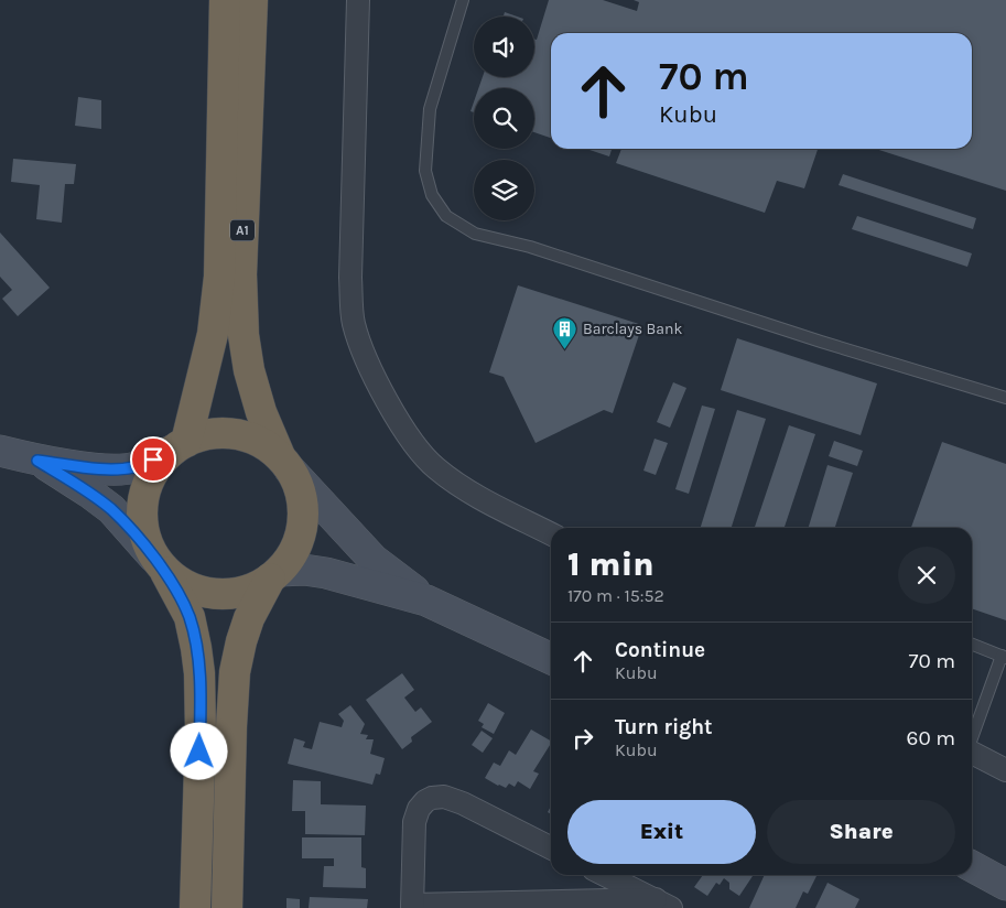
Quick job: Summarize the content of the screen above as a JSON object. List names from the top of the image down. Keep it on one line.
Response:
{"streets":{"highway":["A1"]},"places":{"building":["Barclays Bank"]},"page":{"turn":["70 m","Kubu"],"heading":["1 min","170 m · 15:52"],"list":[{"name":"Continue","note":"Kubu","value":"70 m"},{"name":"Turn right","note":"Kubu","value":"60 m"}],"buttons":["Exit","Share"]}}
